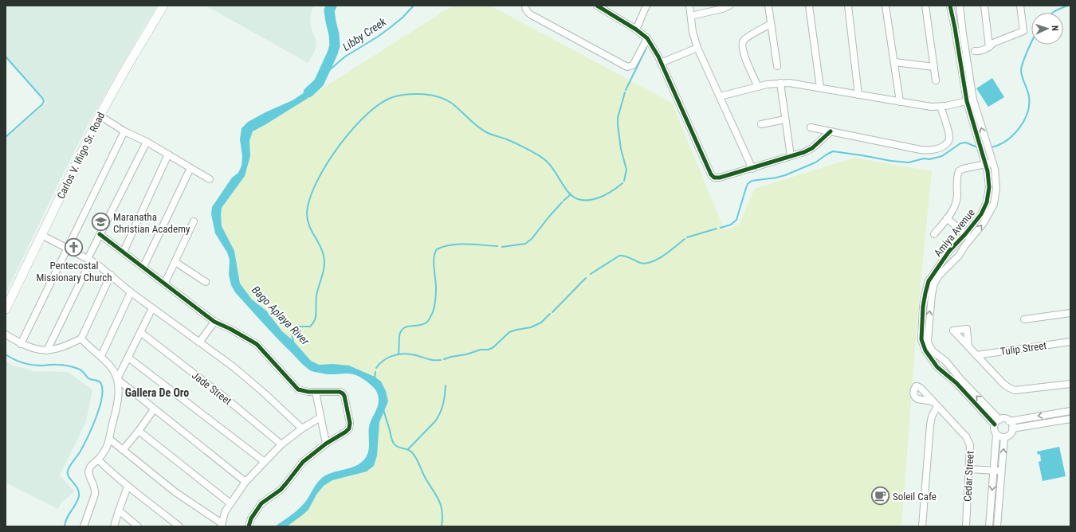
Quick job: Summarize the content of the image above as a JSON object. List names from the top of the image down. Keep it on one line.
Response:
{"streets":{"main road":["Carlos V. Iñigo Sr. Road"],"street":["Amiya Avenue","Tulip Street","Jade Street","Cedar Street"]},"districts":["Gallera De Oro"],"water":["Libby Creek","Bago Aplaya River"],"places":{"school or university":["Maranatha Christian Academy"],"church":["Pentecostal Missionary Church"],"cafe":["Soleil Cafe"]},"north":"right"}
